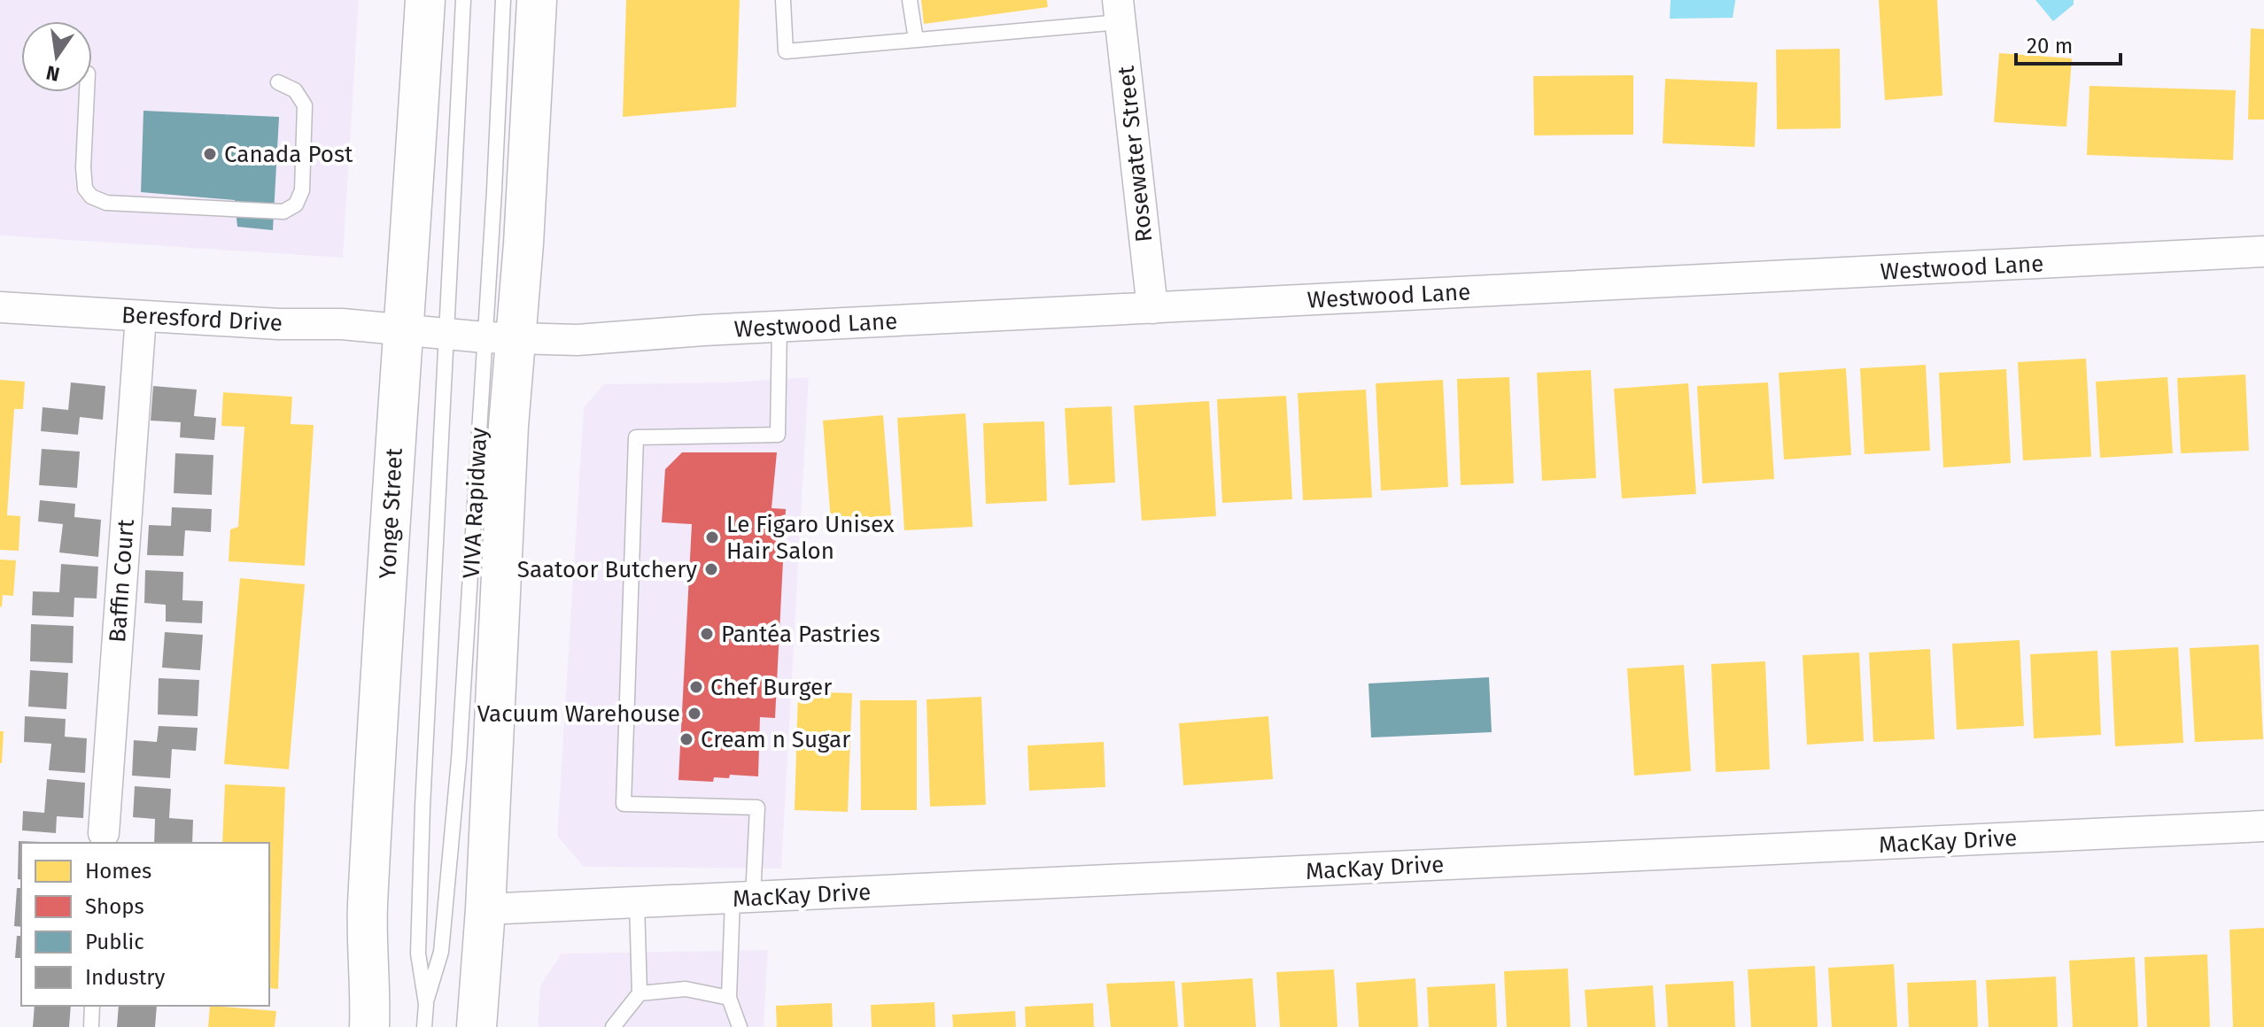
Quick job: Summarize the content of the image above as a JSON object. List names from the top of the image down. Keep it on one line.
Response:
{"streets":{"main road":["Yonge Street"],"street":["Rosewater Street","Westwood Lane","Beresford Drive","Baffin Court","MacKay Drive"],"lane":["VIVA Rapidway"]},"crossings":[["Rosewater Street","Westwood Lane"],["Westwood Lane","Beresford Drive"],["Westwood Lane","VIVA Rapidway"],["Beresford Drive","VIVA Rapidway"],["Beresford Drive","Yonge Street"],["Beresford Drive","Baffin Court"]],"places":["Canada Post","Le Figaro Unisex Hair Salon","Saatoor Butchery","Pantéa Pastries","Chef Burger","Vacuum Warehouse","Cream n Sugar"],"legend":["Homes","Shops","Public","Industry"],"scale_bar":"20 m","north":"bottom"}
